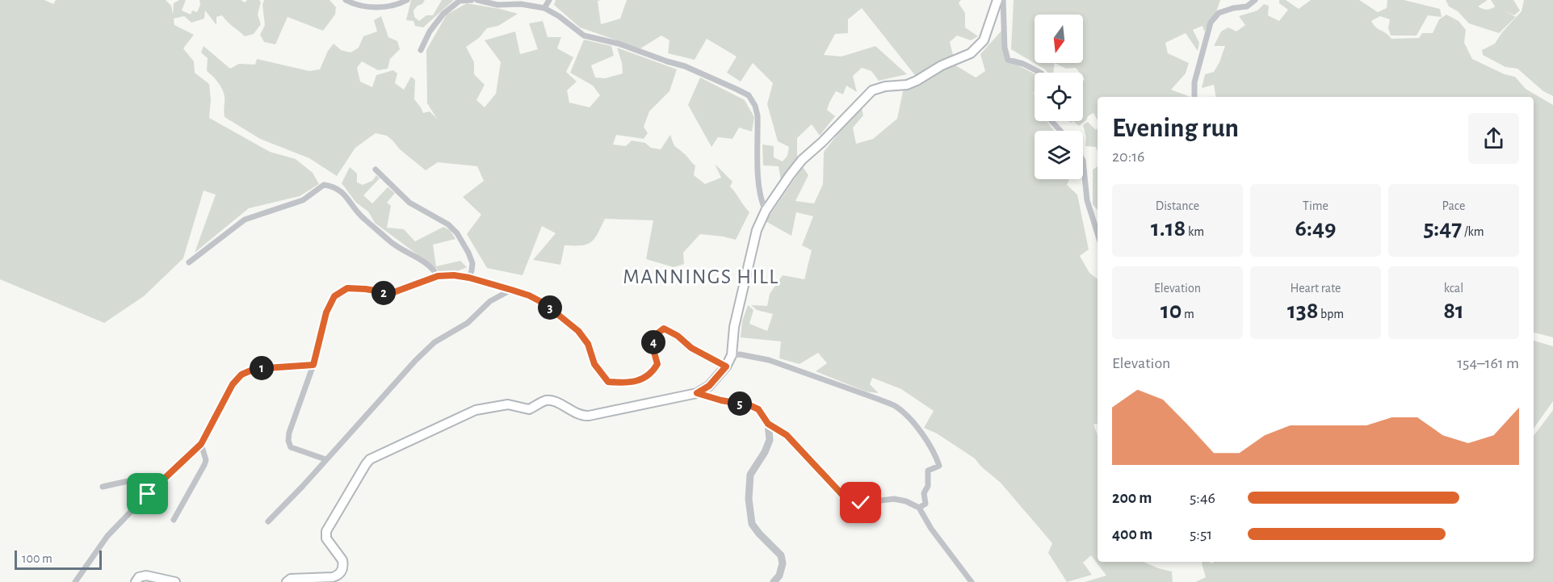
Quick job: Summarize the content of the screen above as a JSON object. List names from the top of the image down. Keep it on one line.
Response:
{"districts":["MANNINGS HILL"],"scale_bar":"100 m","north":"bottom","page":{"heading":["Evening run","20:16"],"stats":[["Distance","1.18 km"],["Time","6:49"],["Pace","5:47 /km"],["Elevation","10 m"],["Heart rate","138 bpm"],["kcal","81"]],"pins":["2","3","4","1","5"],"chart":["Elevation","154–161 m"],"list":[{"name":"200 m","note":"5:46"},{"name":"400 m","note":"5:51"}],"scale":"100 m"}}
